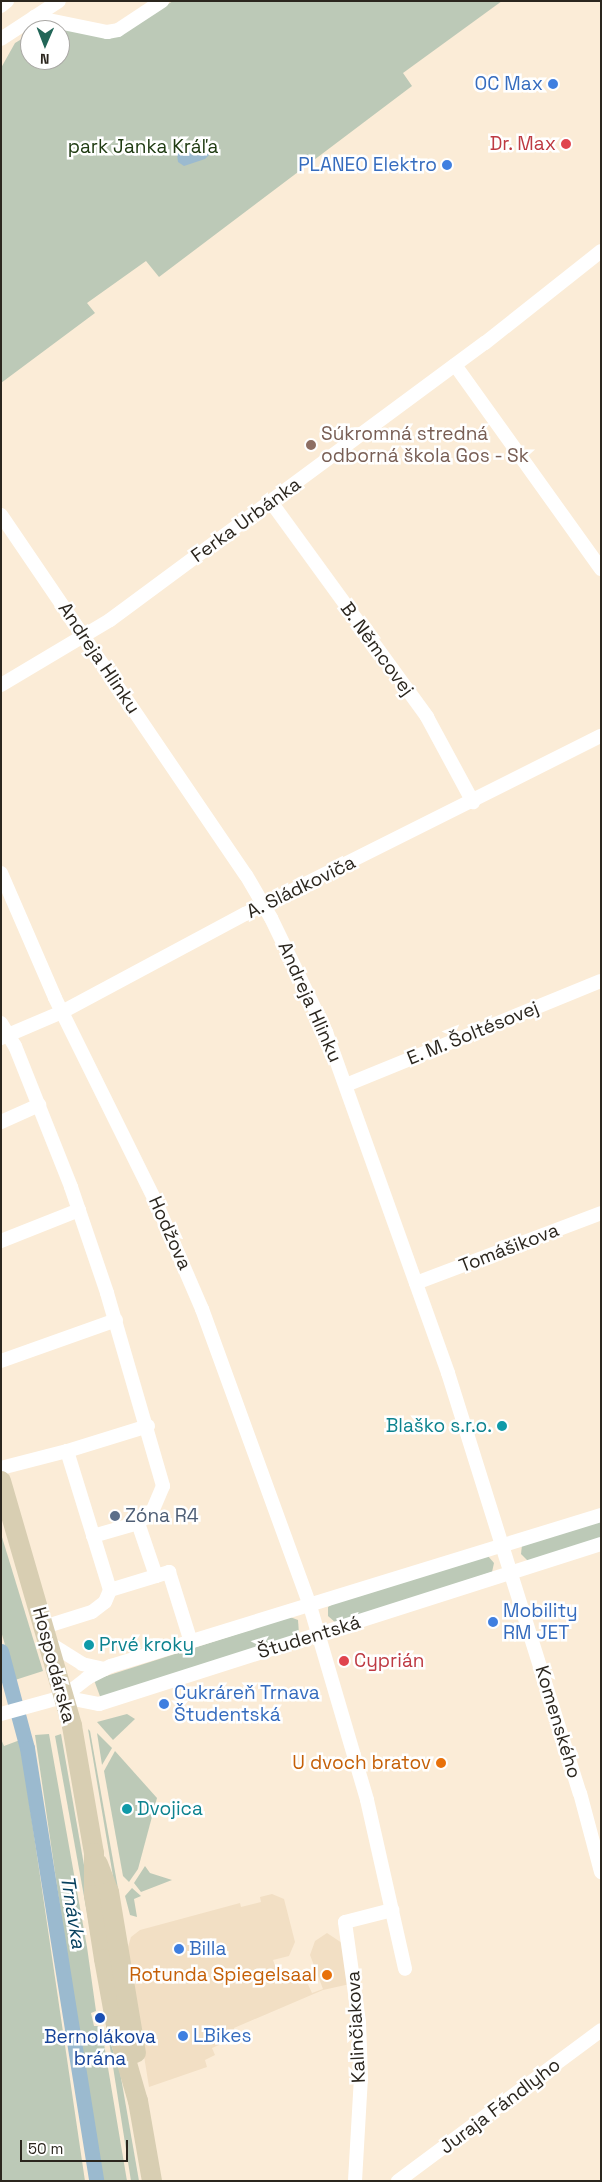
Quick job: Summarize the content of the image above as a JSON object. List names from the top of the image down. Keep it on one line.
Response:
{"streets":{"street":["Ferka Urbánka","B. Němcovej","Andreja Hlinku","A. Sládkoviča","E. M. Šoltésovej","Hodžova","Tomášikova","Študentská","Hospodárska","Komenského","Kalinčiakova","Juraja Fándlyho"]},"crossings":[["Ferka Urbánka","B. Němcovej"],["Ferka Urbánka","Andreja Hlinku"],["B. Němcovej","A. Sládkoviča"],["Andreja Hlinku","A. Sládkoviča"],["Andreja Hlinku","E. M. Šoltésovej"],["Andreja Hlinku","Tomášikova"],["Andreja Hlinku","Študentská"],["Andreja Hlinku","Komenského"],["A. Sládkoviča","Hodžova"],["Hodžova","Študentská"],["Študentská","Hospodárska"],["Študentská","Komenského"]],"water":["Trnávka"],"parks":["park Janka Kráľa"],"places":["OC Max","Dr. Max","PLANEO Elektro","Súkromná stredná odborná škola Gos - Sk","Blaško s.r.o.","Zóna R4","Mobility RM JET","Prvé kroky","Cyprián","Cukráreň Trnava Študentská","U dvoch bratov","Dvojica","Billa","Rotunda Spiegelsaal","Bernolákova brána","LBikes"],"scale_bar":"50 m","north":"bottom"}
